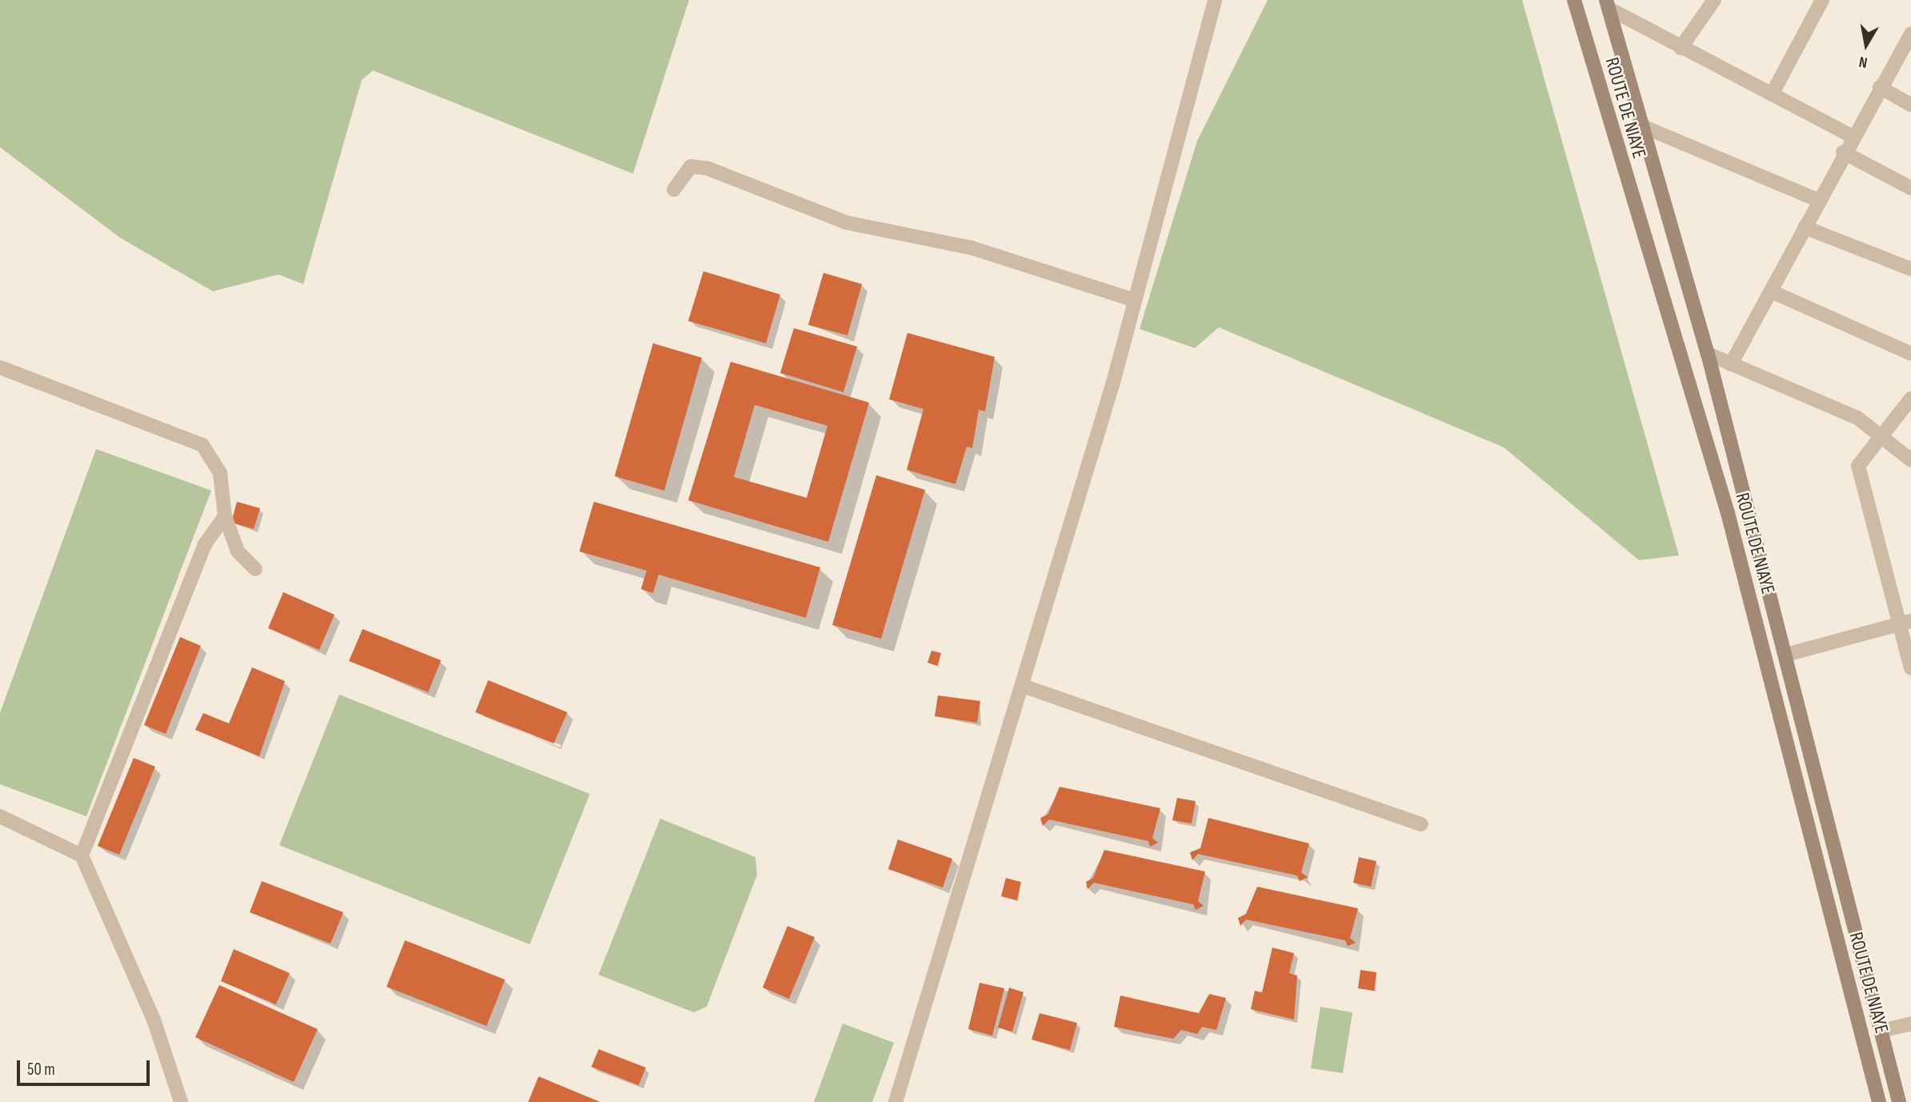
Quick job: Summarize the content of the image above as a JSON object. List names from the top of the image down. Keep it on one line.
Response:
{"streets":{"main road":["ROUTE DE NIAYE"]},"scale_bar":"50 m","north":"bottom"}
